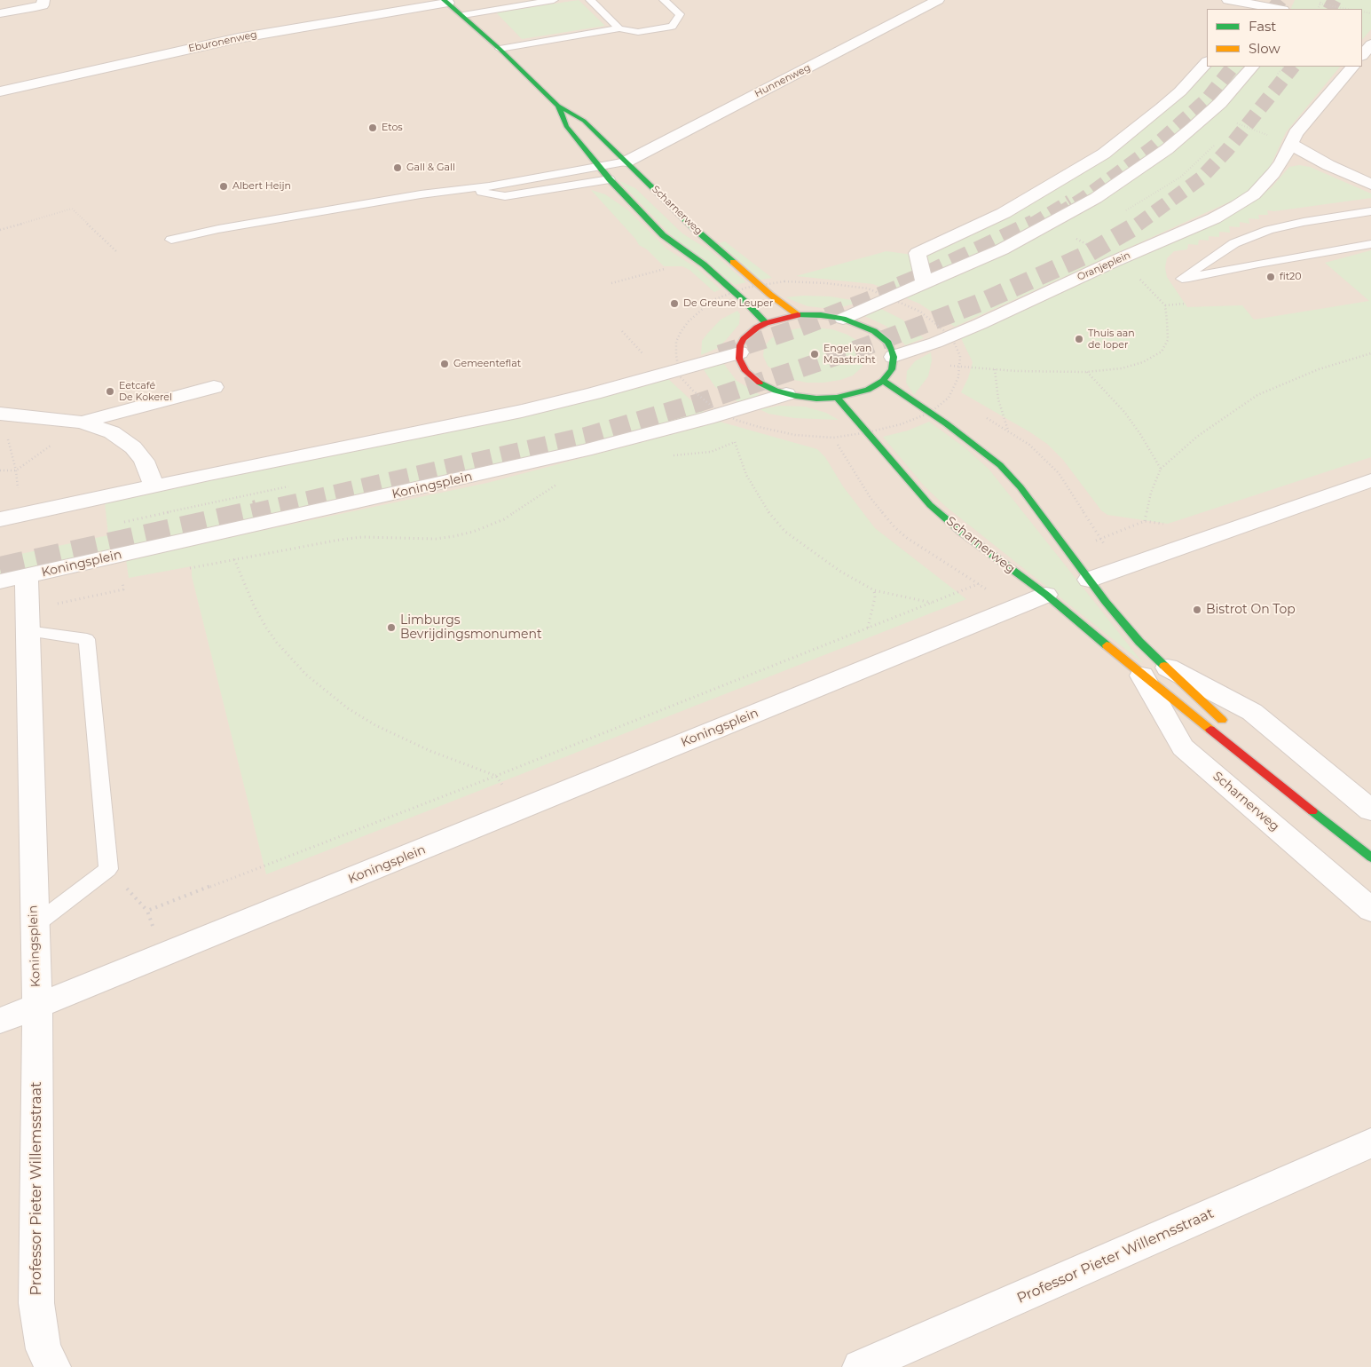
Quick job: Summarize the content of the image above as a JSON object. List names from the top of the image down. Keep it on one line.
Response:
{"streets":{"street":["Eburonenweg","Hunnenweg","Scharnerweg","Oranjeplein","Koningsplein","Professor Pieter Willemsstraat"]},"crossings":[["Eburonenweg","Scharnerweg"],["Hunnenweg","Scharnerweg"],["Scharnerweg","Koningsplein"],["Koningsplein","Professor Pieter Willemsstraat"]],"places":["Etos","Gall & Gall","Albert Heijn","fit20","De Greune Leuper","Thuis aan de loper","Engel van Maastricht","Gemeenteflat","Eetcafé De Kokerel","Bistrot On Top","Limburgs Bevrijdingsmonument"],"legend":["Fast","Slow"]}
